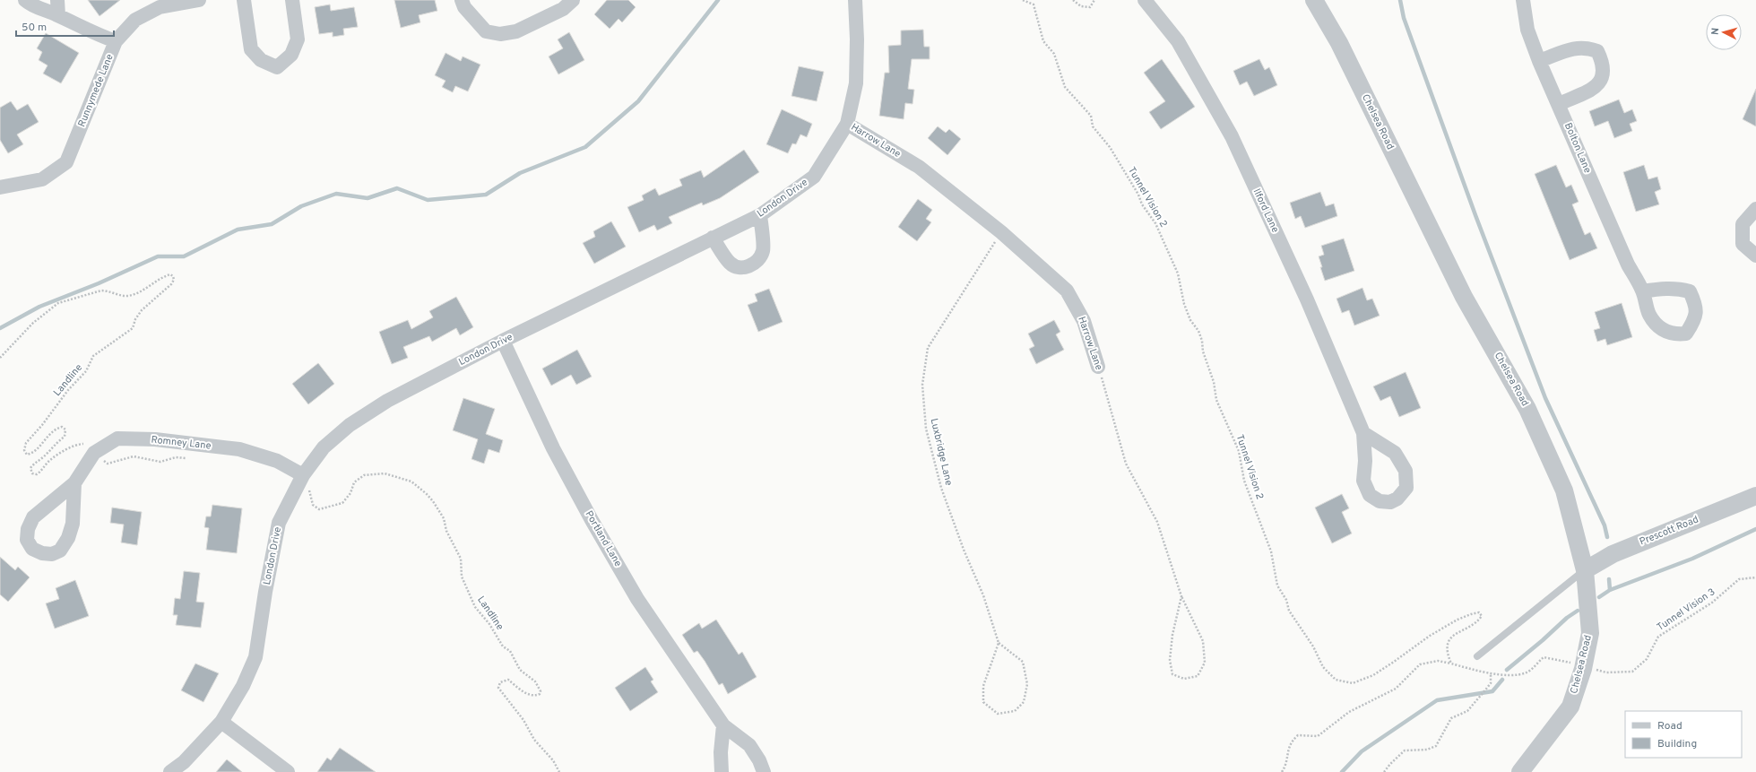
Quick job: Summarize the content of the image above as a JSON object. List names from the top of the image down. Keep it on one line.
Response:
{"streets":{"street":["Runnymede Lane","Chelsea Road","Harrow Lane","Bolton Lane","London Drive","Ilford Lane","Romney Lane","Prescott Road","Portland Lane"],"path":["Tunnel Vision 2","Landline","Luxbridge Lane","Tunnel Vision 3"]},"crossings":[["Chelsea Road","Prescott Road"],["Harrow Lane","London Drive"],["Harrow Lane","Luxbridge Lane"],["London Drive","Landline"],["London Drive","Romney Lane"],["London Drive","Portland Lane"],["Landline","Romney Lane"]],"legend":["Road","Building"],"scale_bar":"50 m","north":"left"}
